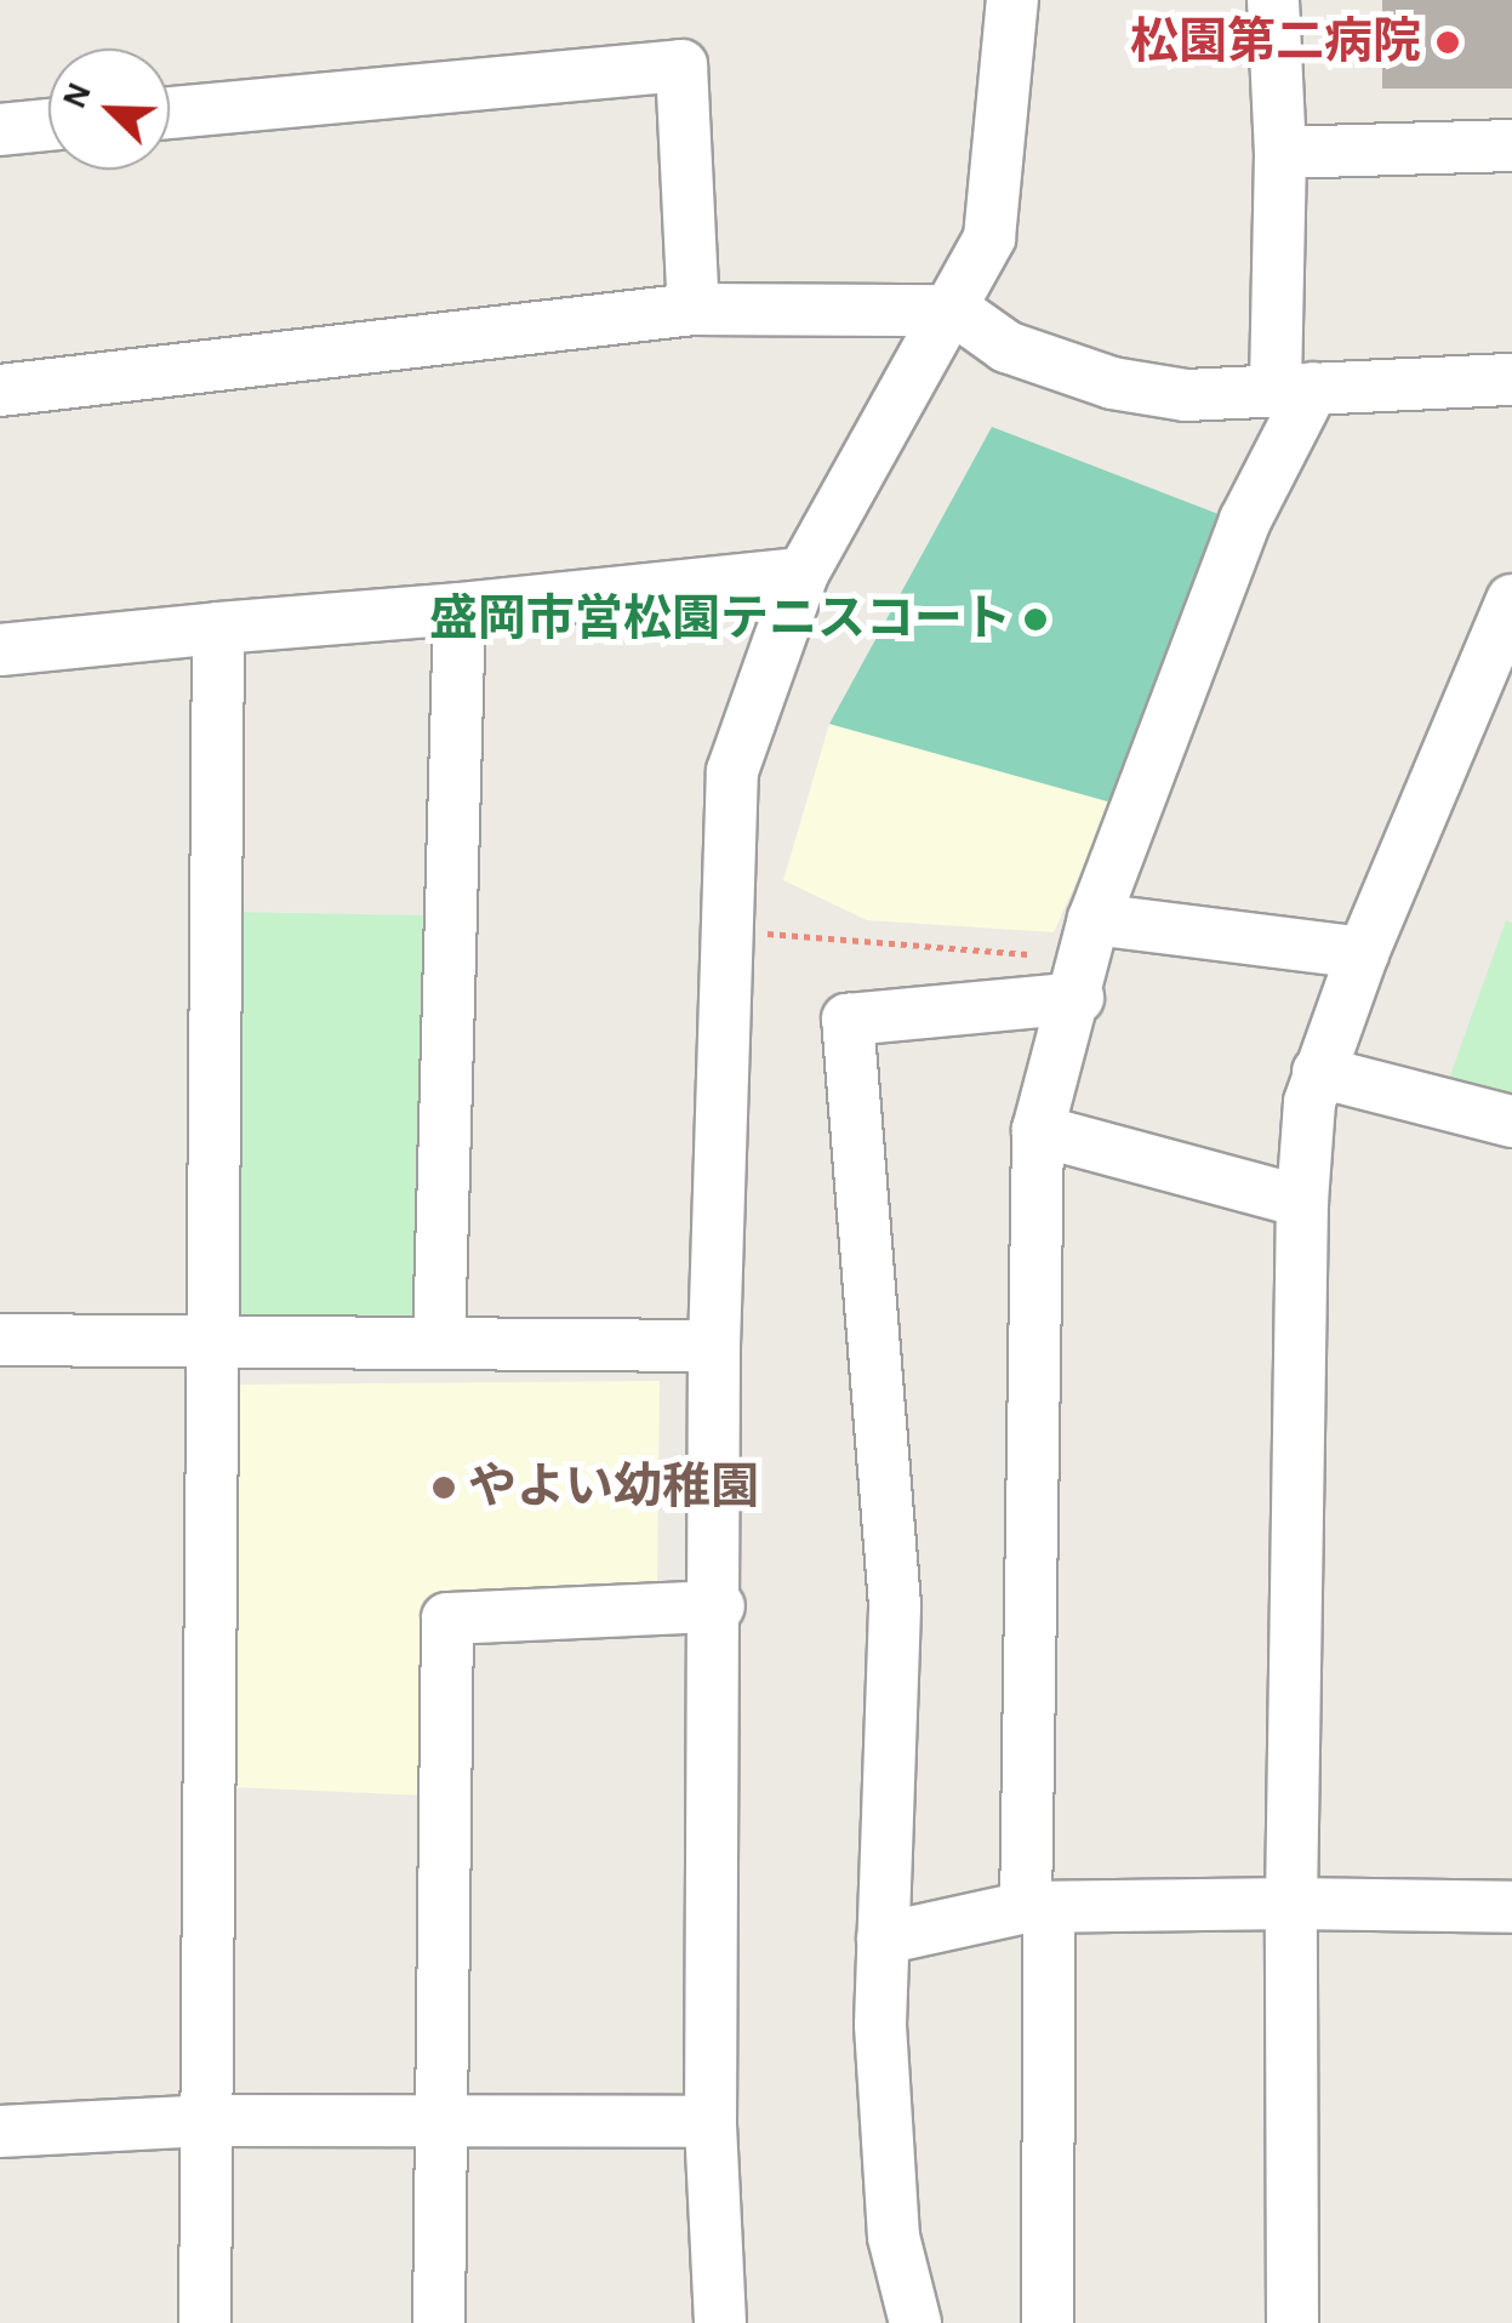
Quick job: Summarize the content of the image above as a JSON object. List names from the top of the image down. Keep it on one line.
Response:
{"places":["松園第二病院","盛岡市営松園テニスコート","やよい幼稚園"],"north":"top left"}
